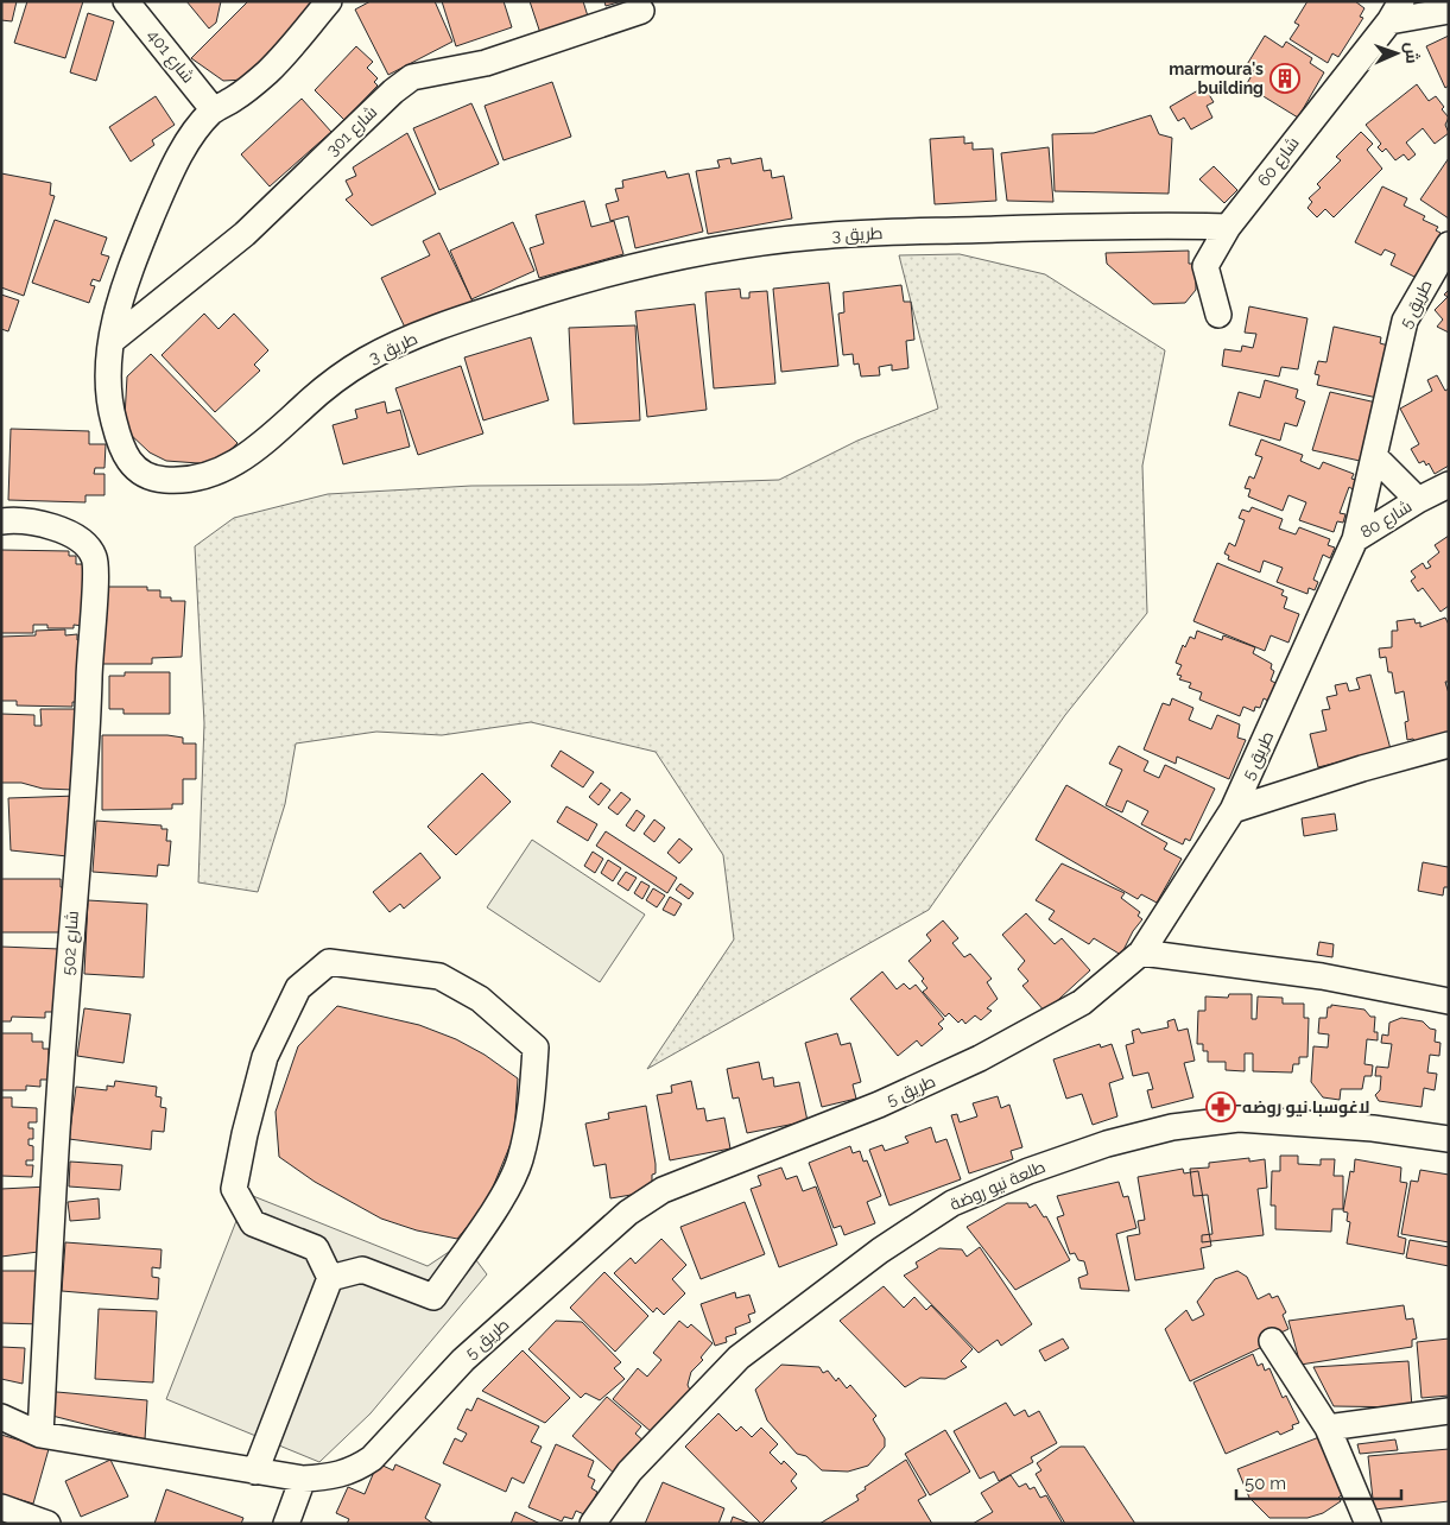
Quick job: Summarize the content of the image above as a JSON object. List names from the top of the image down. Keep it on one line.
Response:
{"streets":{"street":["شارع 401","شارع 301","شارع 60","طريق 3","طريق 5","شارع 80","شارع 502","طلعة نيو روضة"]},"crossings":[["شارع 401","طريق 3"],["شارع 301","طريق 3"],["شارع 60","طريق 3"],["طريق 5","شارع 80"],["طريق 5","شارع 502"]],"places":{"building":["marmoura's building"],"pharmacy":["لاغوسبا نيو روضه"]},"scale_bar":"50 m","north":"right"}
